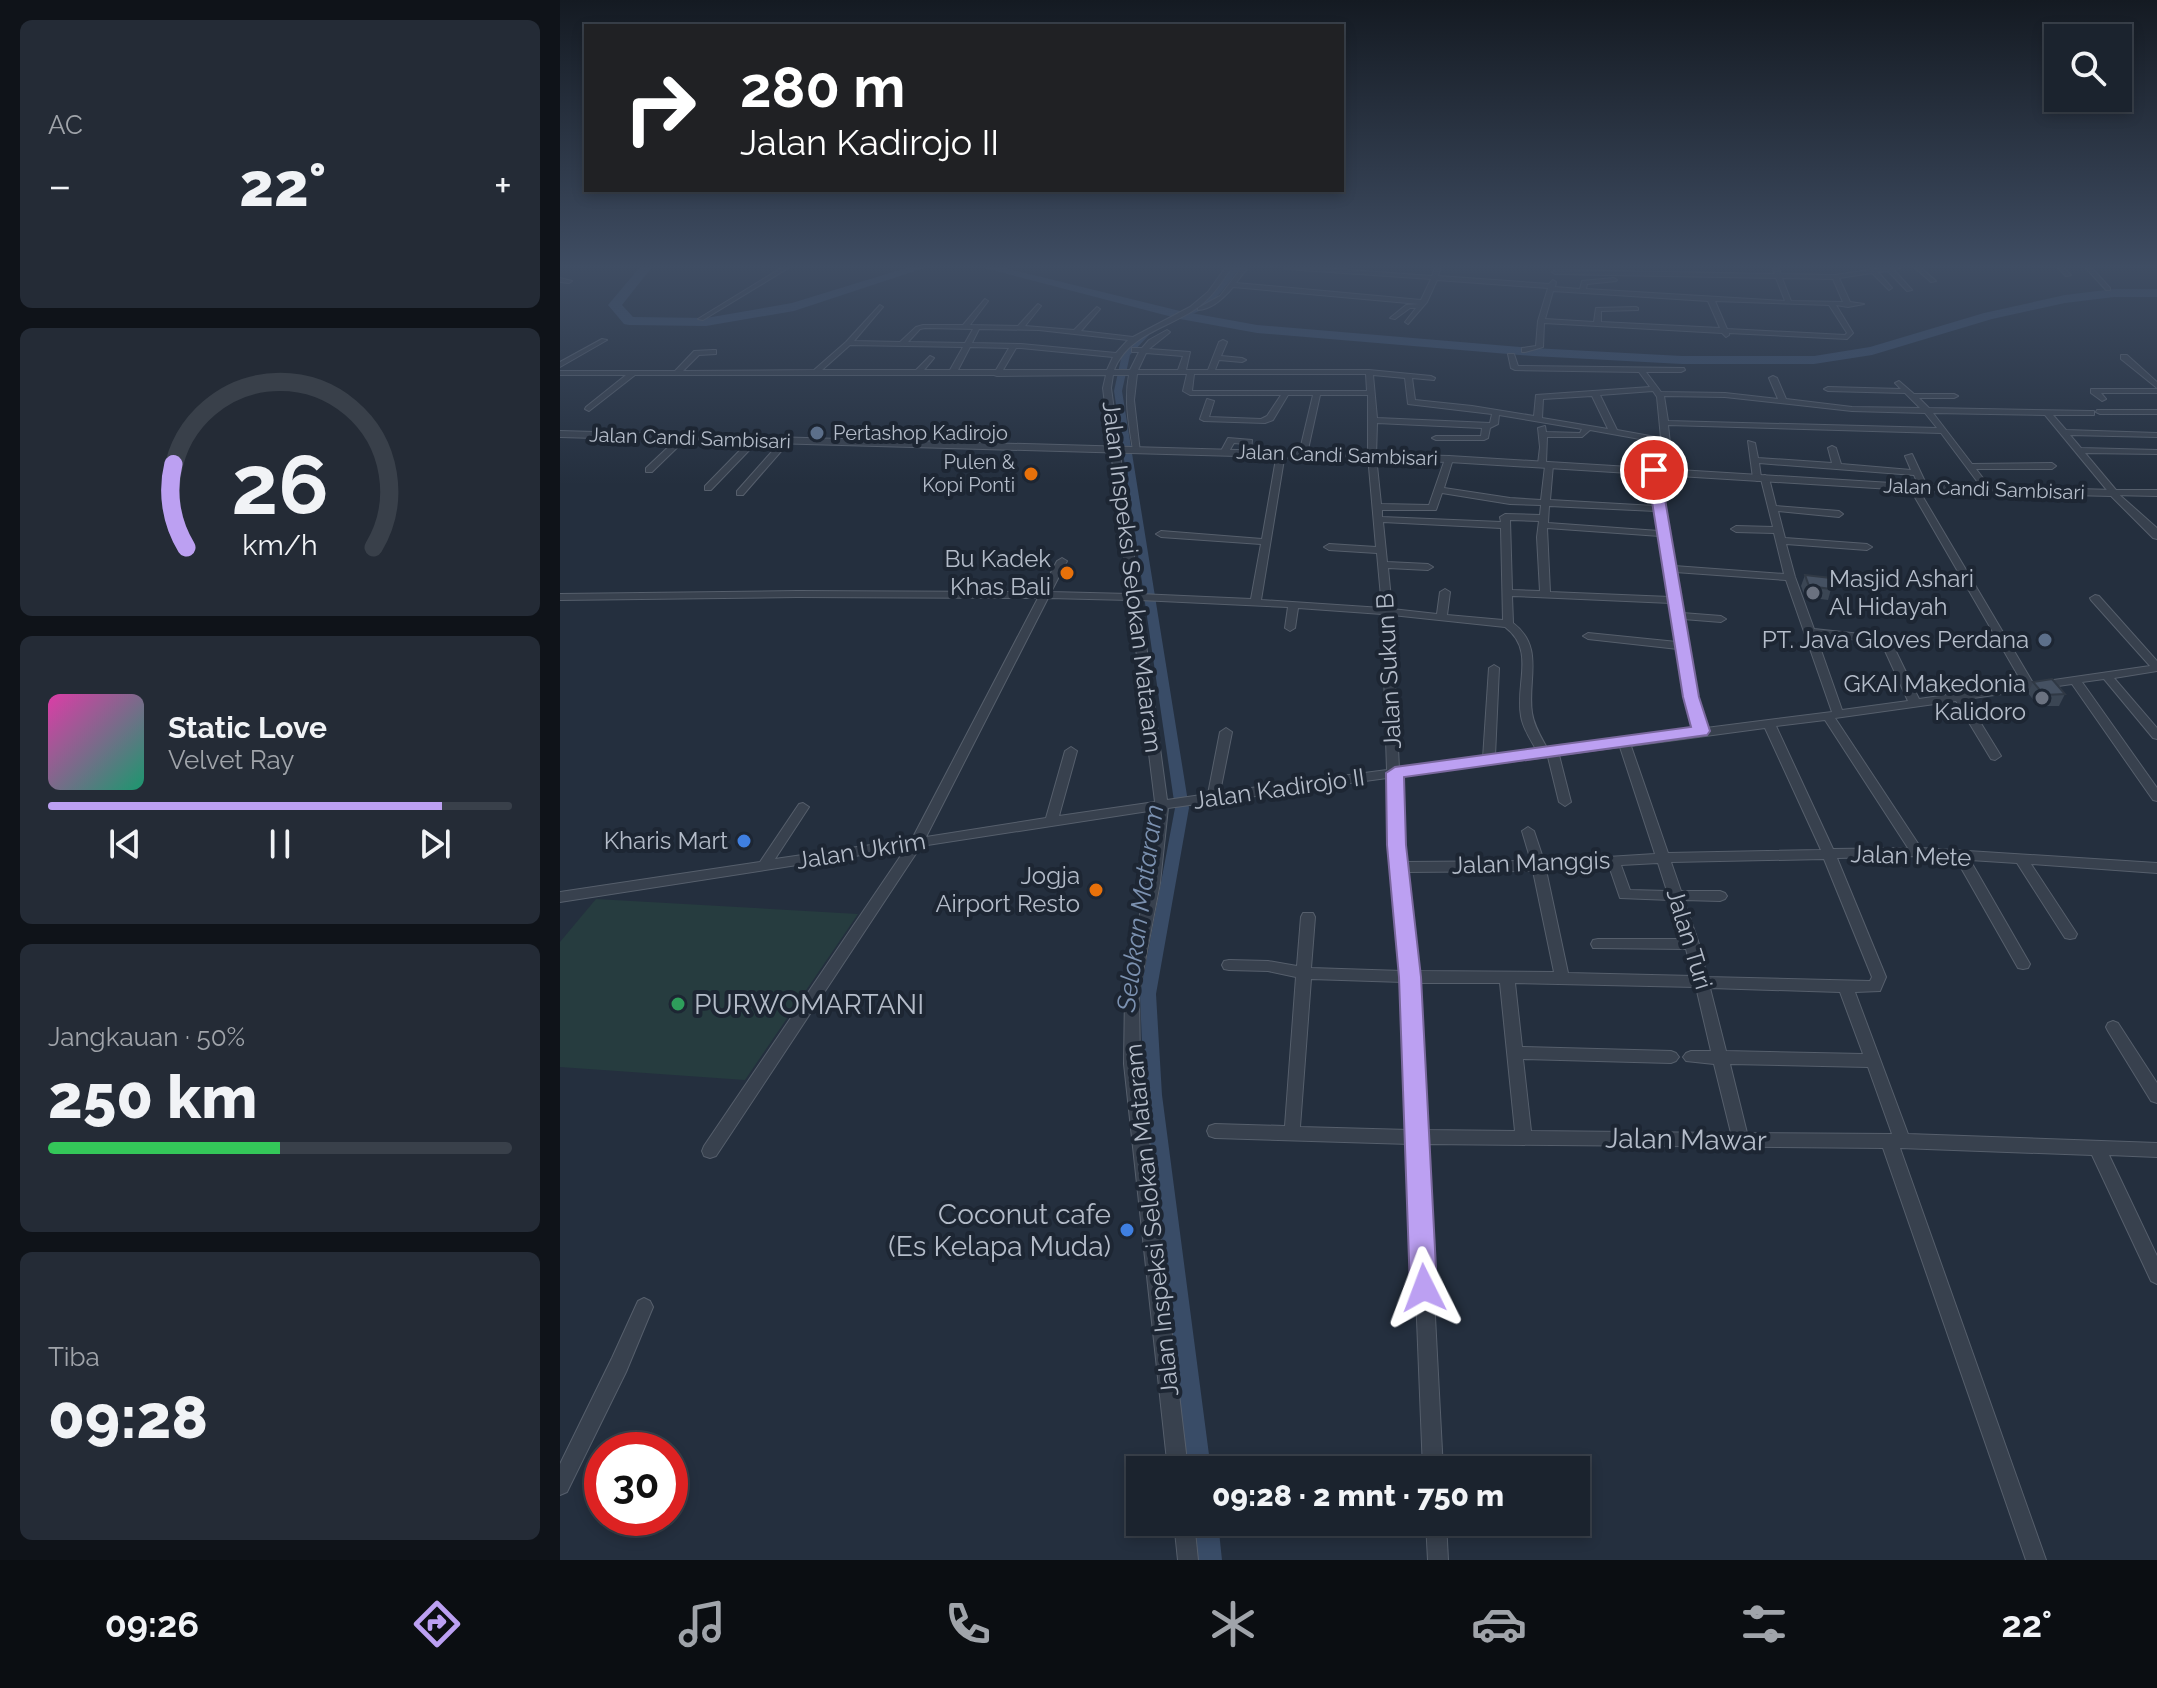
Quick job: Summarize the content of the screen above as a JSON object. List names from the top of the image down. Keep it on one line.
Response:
{"streets":{"street":["Jalan Candi Sambisari","Jalan Inspeksi Selokan Mataram","Jalan Sukun B","Jalan Kadirojo II","Jalan Ukrim","Jalan Mete","Jalan Manggis","Jalan Turi","Jalan Mawar"]},"crossings":[["Jalan Candi Sambisari","Jalan Inspeksi Selokan Mataram"],["Jalan Candi Sambisari","Jalan Sukun B"],["Jalan Inspeksi Selokan Mataram","Jalan Kadirojo II"],["Jalan Inspeksi Selokan Mataram","Jalan Ukrim"],["Jalan Sukun B","Jalan Kadirojo II"],["Jalan Sukun B","Jalan Manggis"],["Jalan Sukun B","Jalan Mawar"],["Jalan Kadirojo II","Jalan Ukrim"],["Jalan Kadirojo II","Jalan Turi"],["Jalan Mete","Jalan Manggis"],["Jalan Mete","Jalan Turi"],["Jalan Manggis","Jalan Turi"],["Jalan Turi","Jalan Mawar"]],"water":["Selokan Mataram"],"places":["Pertashop Kadirojo","Pulen & Kopi Ponti","Bu Kadek Khas Bali","Masjid Ashari Al Hidayah","PT. Java Gloves Perdana","GKAI Makedonia Kalidoro","Kharis Mart","Jogja Airport Resto","PURWOMARTANI","Coconut cafe (Es Kelapa Muda)"],"page":{"tile":["AC",["Jangkauan · 50%","250 km"],["Tiba","09:28"]],"turn":["280 m","Jalan Kadirojo II"],"heat":["−","22°","+"],"song":["Static Love","Velvet Ray"],"limit":"30","trip":"09:28 · 2 mnt · 750 m","tabs":["09:26","22°"],"gauge":["26","km/h"]}}
